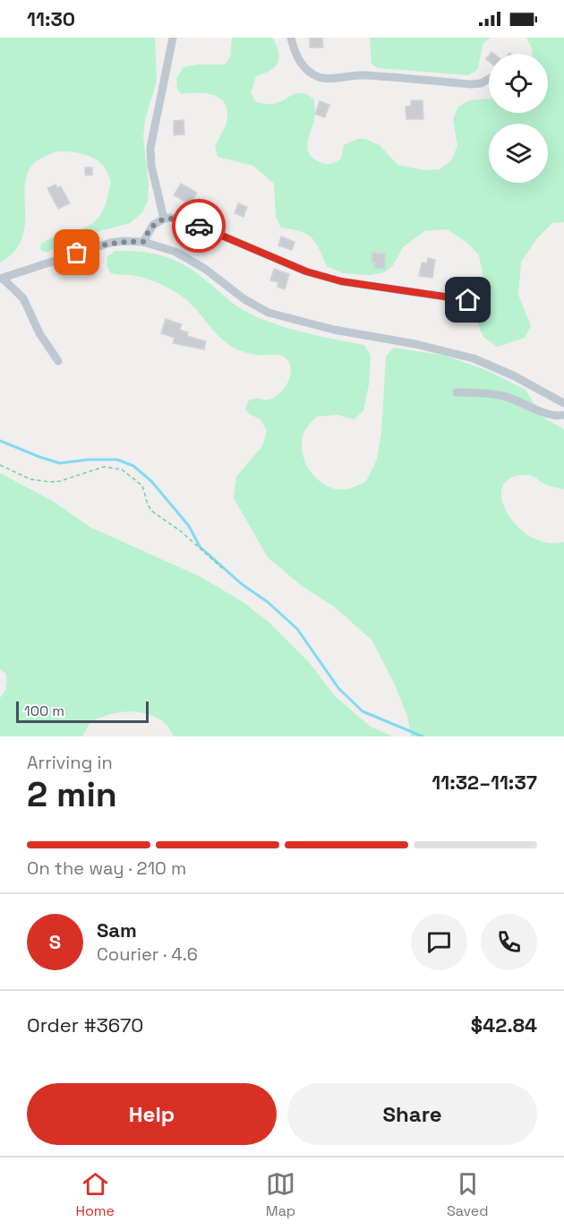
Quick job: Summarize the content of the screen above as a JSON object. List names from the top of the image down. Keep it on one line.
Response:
{"scale_bar":"100 m","page":{"status":"11:30","scale":"100 m","heading":["2 min","Arriving in","11:32–11:37"],"panel":["Sam","Courier · 4.6","Order #3670","$42.84"],"bar":"On the way · 210 m","round":"S","buttons":["Help","Share"],"tabs":["Home","Map","Saved"]}}
